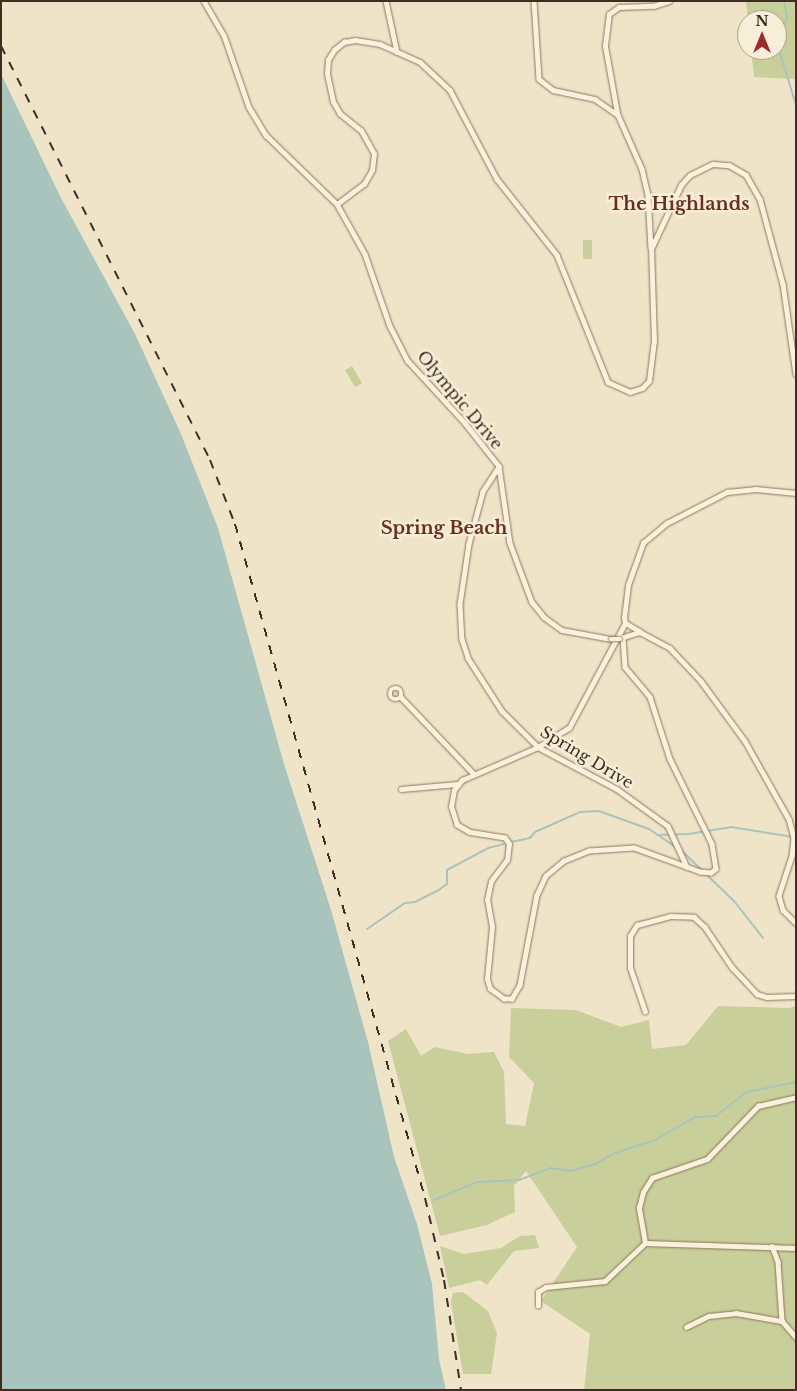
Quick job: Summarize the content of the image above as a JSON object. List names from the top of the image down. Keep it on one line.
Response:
{"streets":{"street":["Olympic Drive","Spring Drive"]},"crossings":[["Olympic Drive","Spring Drive"]],"districts":["The Highlands","Spring Beach"],"north":"top"}
